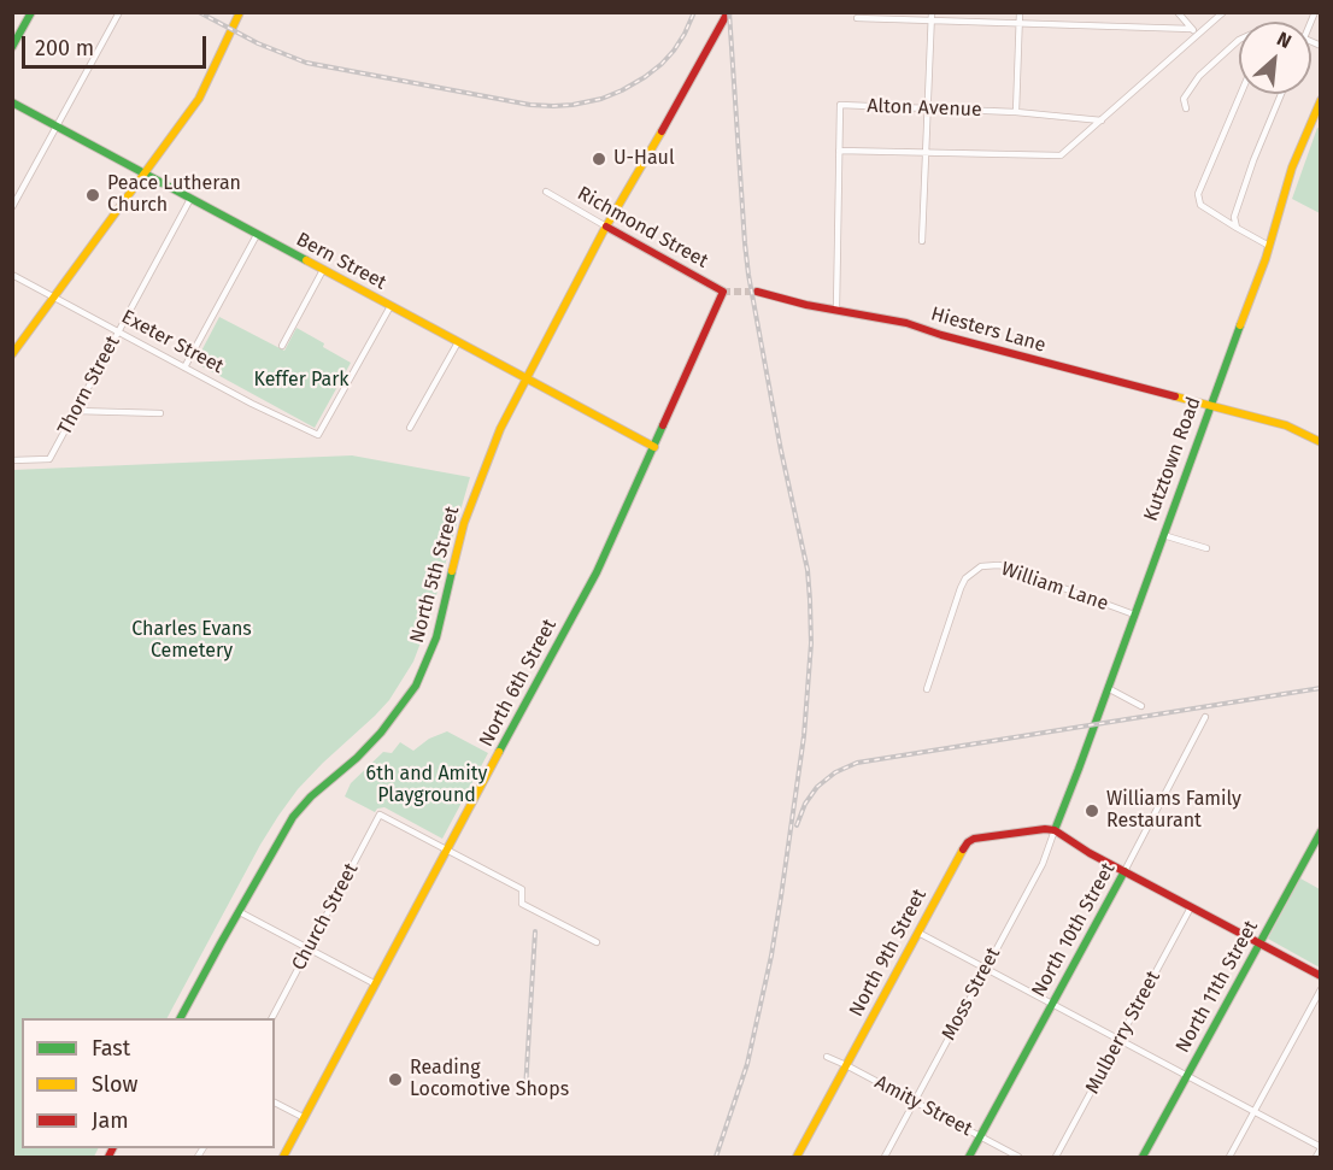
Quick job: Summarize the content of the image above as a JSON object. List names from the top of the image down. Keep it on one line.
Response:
{"streets":{"street":["Alton Avenue","Richmond Street","Bern Street","Hiesters Lane","Exeter Street","Thorn Street","Kutztown Road","North 5th Street","William Lane","North 6th Street","Church Street","North 10th Street","North 9th Street","North 11th Street","Moss Street","Mulberry Street","Amity Street"]},"crossings":[["Richmond Street","North 5th Street"],["Richmond Street","North 6th Street"],["Bern Street","Exeter Street"],["Bern Street","Thorn Street"],["Bern Street","North 5th Street"],["Bern Street","North 6th Street"],["Hiesters Lane","Kutztown Road"],["Exeter Street","Thorn Street"],["Kutztown Road","William Lane"],["Kutztown Road","North 9th Street"],["Kutztown Road","Moss Street"],["North 6th Street","Church Street"],["North 10th Street","Amity Street"],["North 9th Street","Moss Street"],["North 9th Street","Amity Street"],["Moss Street","Amity Street"]],"parks":["Keffer Park","Charles Evans Cemetery","6th and Amity Playground"],"places":["U-Haul","Peace Lutheran Church","Williams Family Restaurant","Reading Locomotive Shops"],"legend":["Fast","Slow","Jam"],"scale_bar":"200 m","north":"top right"}
